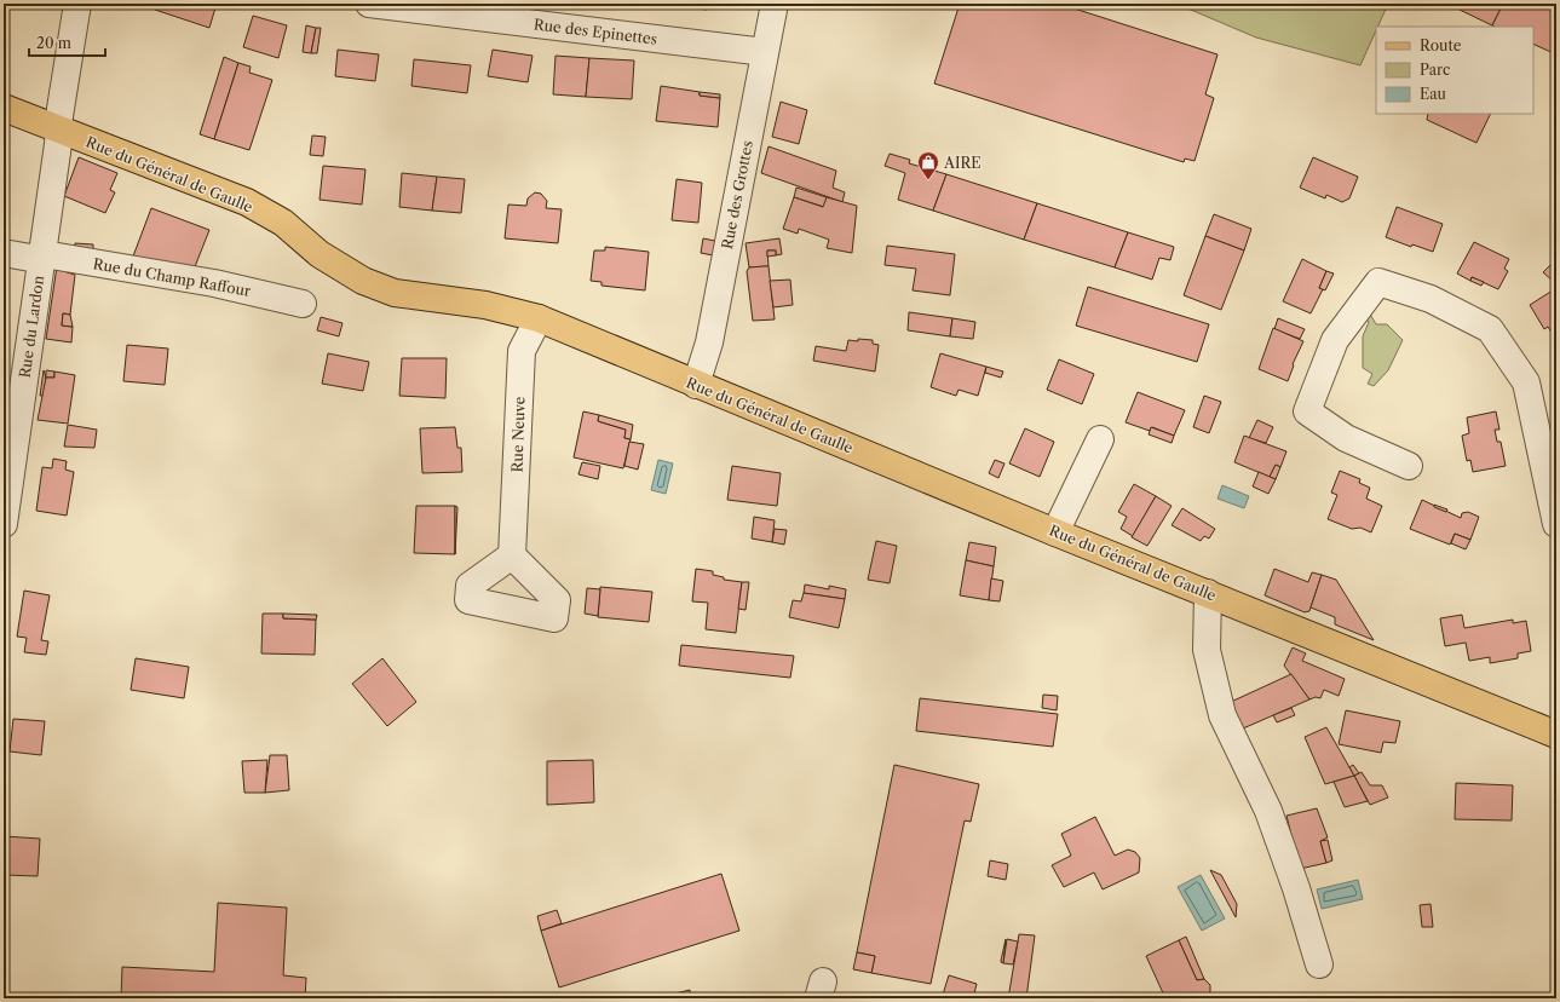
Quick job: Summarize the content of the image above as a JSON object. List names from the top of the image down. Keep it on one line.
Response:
{"streets":{"main road":["Rue du Général de Gaulle"],"street":["Rue des Epinettes","Rue des Grottes","Rue du Champ Raffour","Rue du Lardon","Rue Neuve"]},"crossings":[["Rue des Epinettes","Rue des Grottes"],["Rue du Général de Gaulle","Rue des Grottes"],["Rue du Général de Gaulle","Rue du Lardon"],["Rue du Général de Gaulle","Rue Neuve"],["Rue du Champ Raffour","Rue du Lardon"]],"places":{"shop":["AIRE"]},"legend":["Route","Parc","Eau"],"scale_bar":"20 m"}
